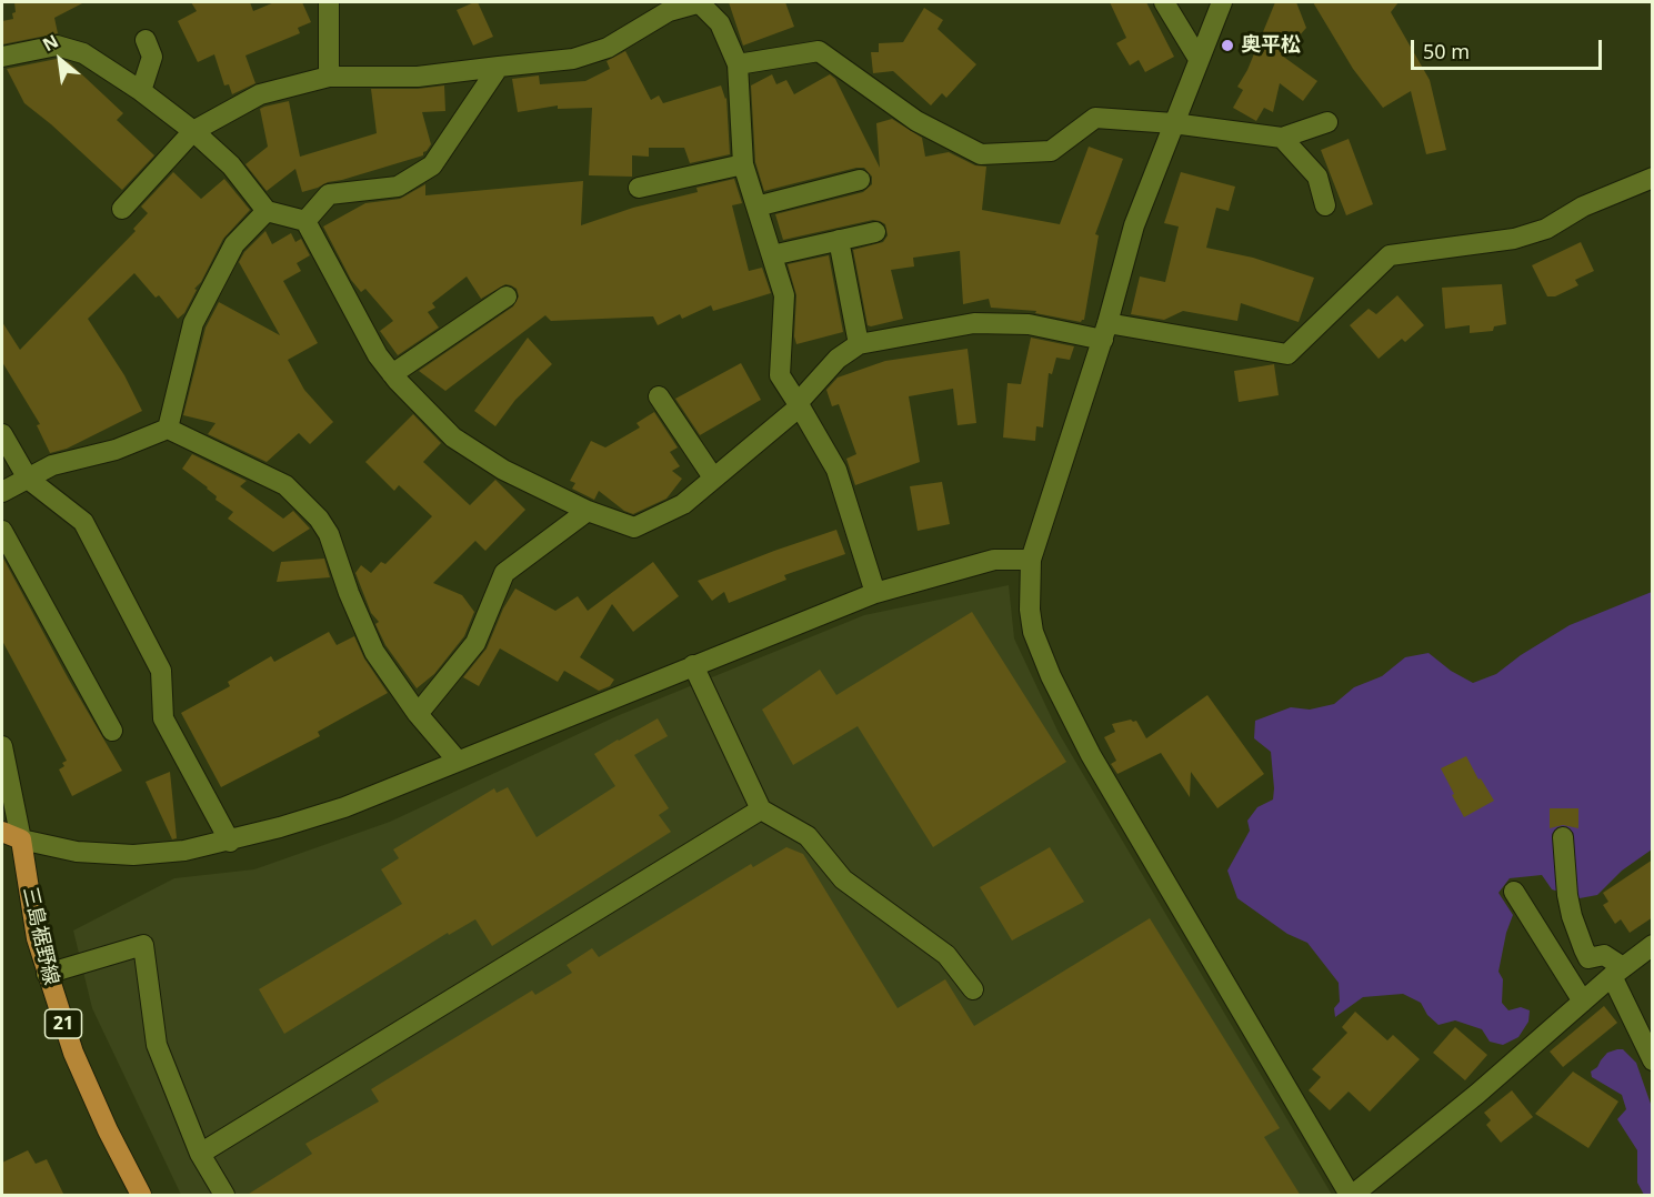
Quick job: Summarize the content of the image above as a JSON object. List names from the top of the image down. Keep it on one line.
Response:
{"streets":{"main road":["三島裾野線","21"]},"places":["奥平松"],"scale_bar":"50 m","north":"top left"}
